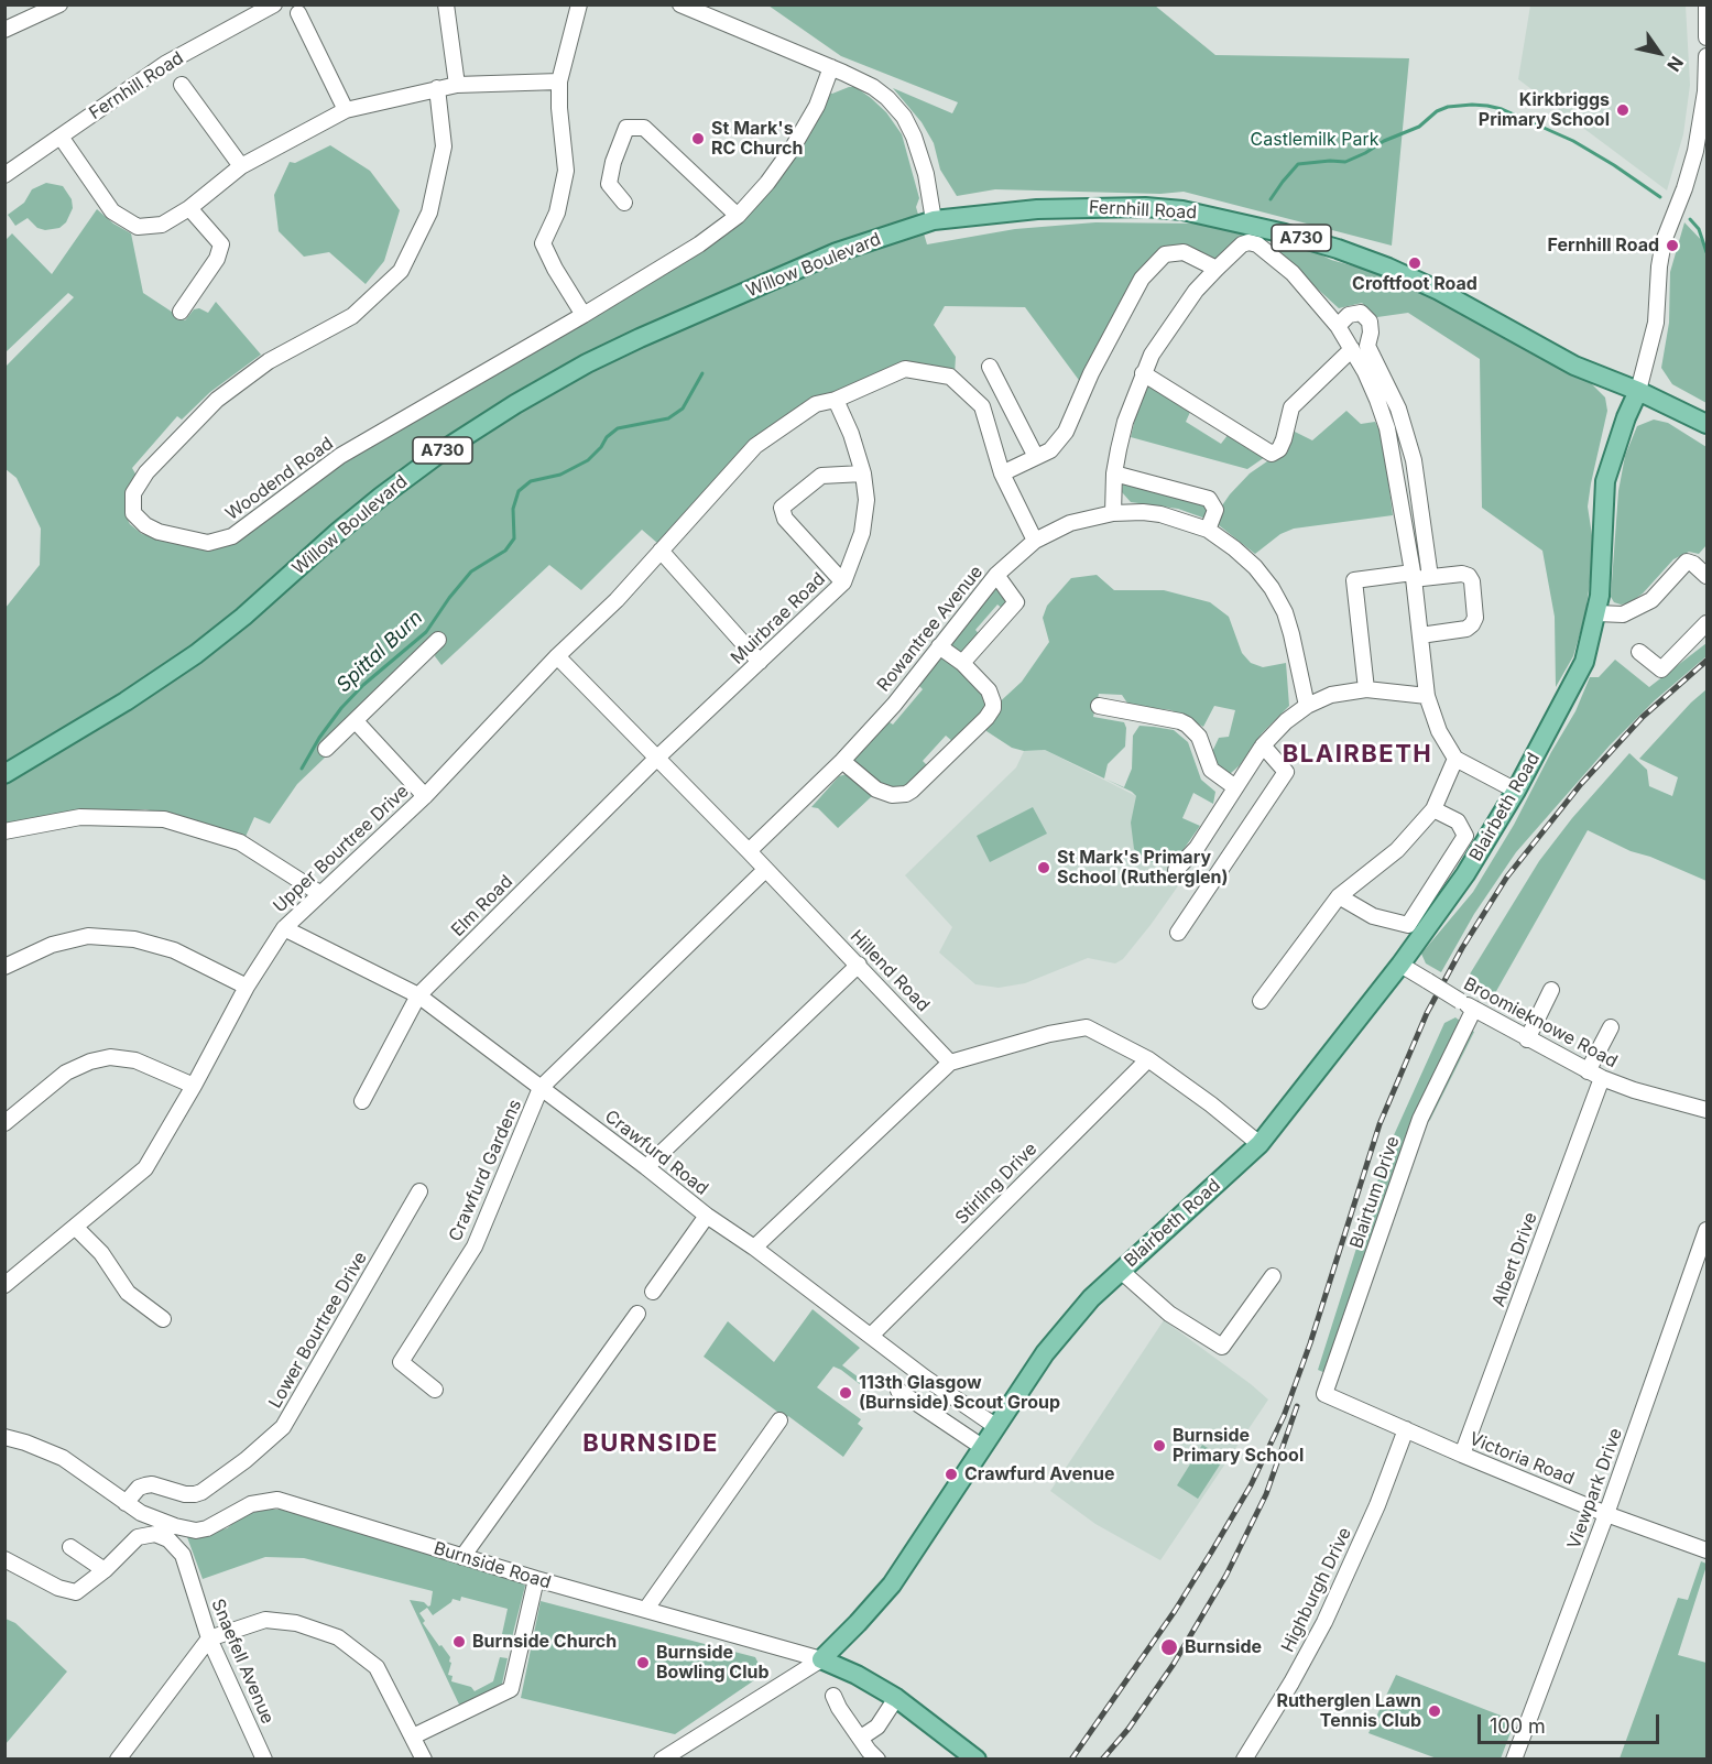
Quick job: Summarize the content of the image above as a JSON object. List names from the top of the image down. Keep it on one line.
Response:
{"streets":{"main road":["Fernhill Road","A730","Willow Boulevard","Blairbeth Road","Burnside Road"],"street":["Woodend Road","Muirbrae Road","Rowantree Avenue","Upper Bourtree Drive","Elm Road","Hillend Road","Broomieknowe Road","Crawfurd Road","Crawfurd Gardens","Stirling Drive","Blairtum Drive","Albert Drive","Lower Bourtree Drive","Victoria Road","Viewpark Drive","Highburgh Drive","Snaefell Avenue"]},"crossings":[["Fernhill Road","Willow Boulevard"],["Fernhill Road","Blairbeth Road"],["Muirbrae Road","Upper Bourtree Drive"],["Muirbrae Road","Elm Road"],["Muirbrae Road","Hillend Road"],["Rowantree Avenue","Upper Bourtree Drive"],["Rowantree Avenue","Hillend Road"],["Blairbeth Road","Broomieknowe Road"],["Blairbeth Road","Crawfurd Road"],["Blairbeth Road","Burnside Road"],["Upper Bourtree Drive","Hillend Road"],["Upper Bourtree Drive","Crawfurd Road"],["Elm Road","Hillend Road"],["Elm Road","Crawfurd Road"],["Broomieknowe Road","Blairtum Drive"],["Broomieknowe Road","Albert Drive"],["Crawfurd Road","Crawfurd Gardens"],["Crawfurd Road","Stirling Drive"],["Blairtum Drive","Victoria Road"],["Albert Drive","Victoria Road"],["Lower Bourtree Drive","Burnside Road"],["Victoria Road","Viewpark Drive"],["Victoria Road","Highburgh Drive"]],"districts":["BLAIRBETH","BURNSIDE"],"water":["Spittal Burn"],"parks":["Castlemilk Park"],"places":["Kirkbriggs Primary School","St Mark's RC Church","Fernhill Road","Croftfoot Road","St Mark's Primary School (Rutherglen)","113th Glasgow (Burnside) Scout Group","Burnside Primary School","Crawfurd Avenue","Burnside Church","Burnside","Burnside Bowling Club","Rutherglen Lawn Tennis Club"],"scale_bar":"100 m","north":"bottom right"}
